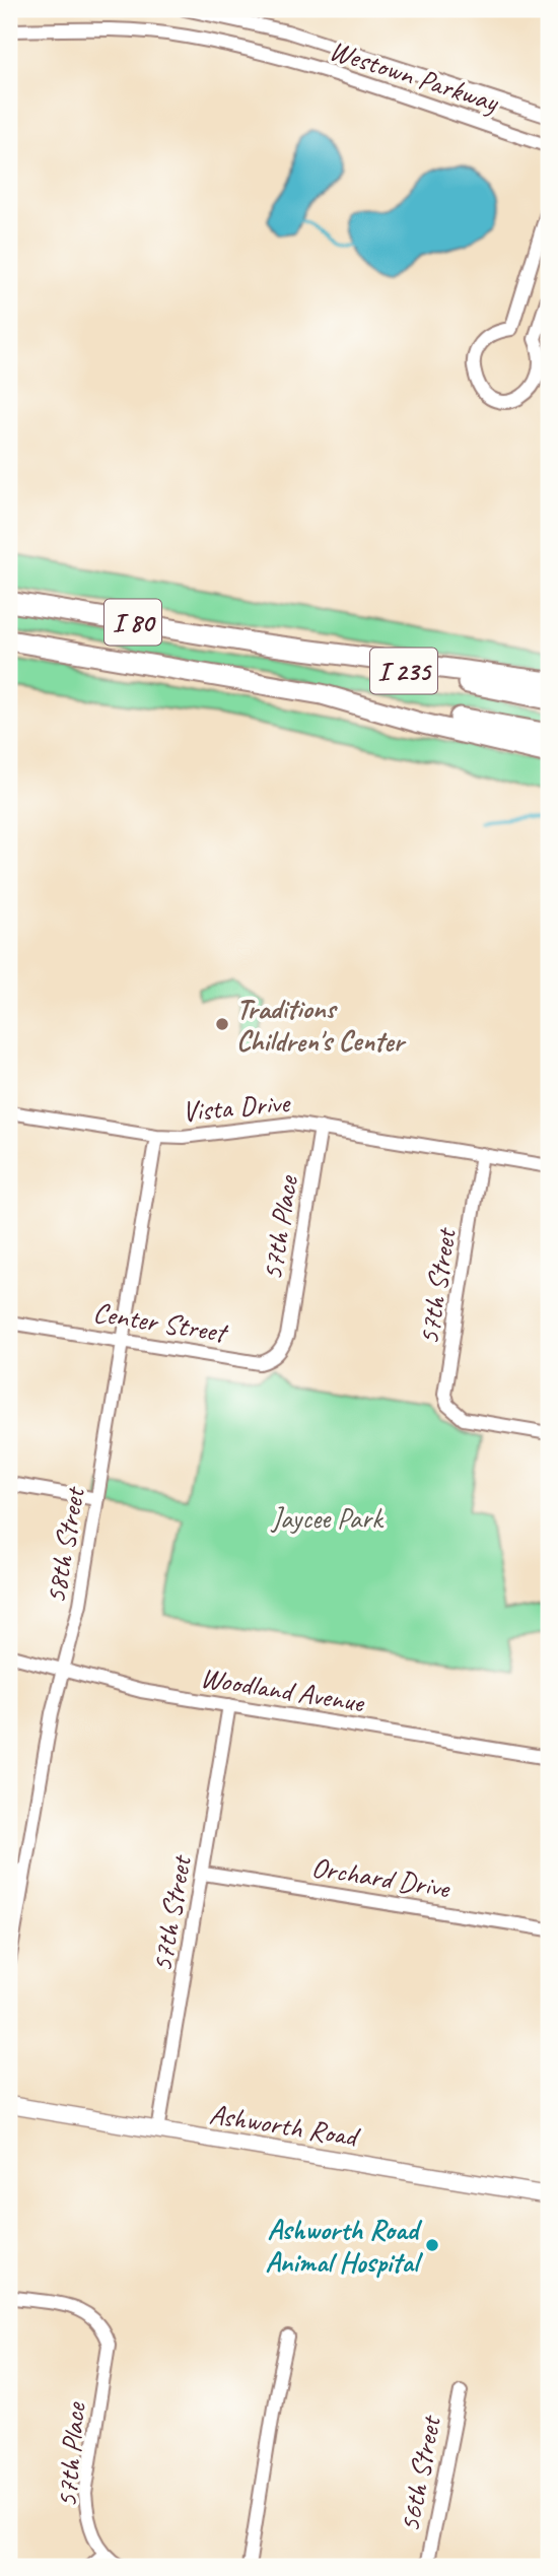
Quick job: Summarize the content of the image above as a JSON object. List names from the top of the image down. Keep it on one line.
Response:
{"streets":{"highway":["I 80","I 235"],"main road":["Ashworth Road"],"street":["Westown Parkway","Vista Drive","57th Place","57th Street","Center Street","58th Street","Woodland Avenue","Orchard Drive","56th Street"]},"crossings":[["I 80","I 235"],["Vista Drive","57th Place"],["Vista Drive","57th Street"],["Vista Drive","58th Street"],["57th Place","Center Street"],["57th Street","Woodland Avenue"],["57th Street","Orchard Drive"],["57th Street","Ashworth Road"],["Center Street","58th Street"],["58th Street","Woodland Avenue"]],"parks":["Jaycee Park"],"places":["Traditions Children's Center","Ashworth Road Animal Hospital"]}
